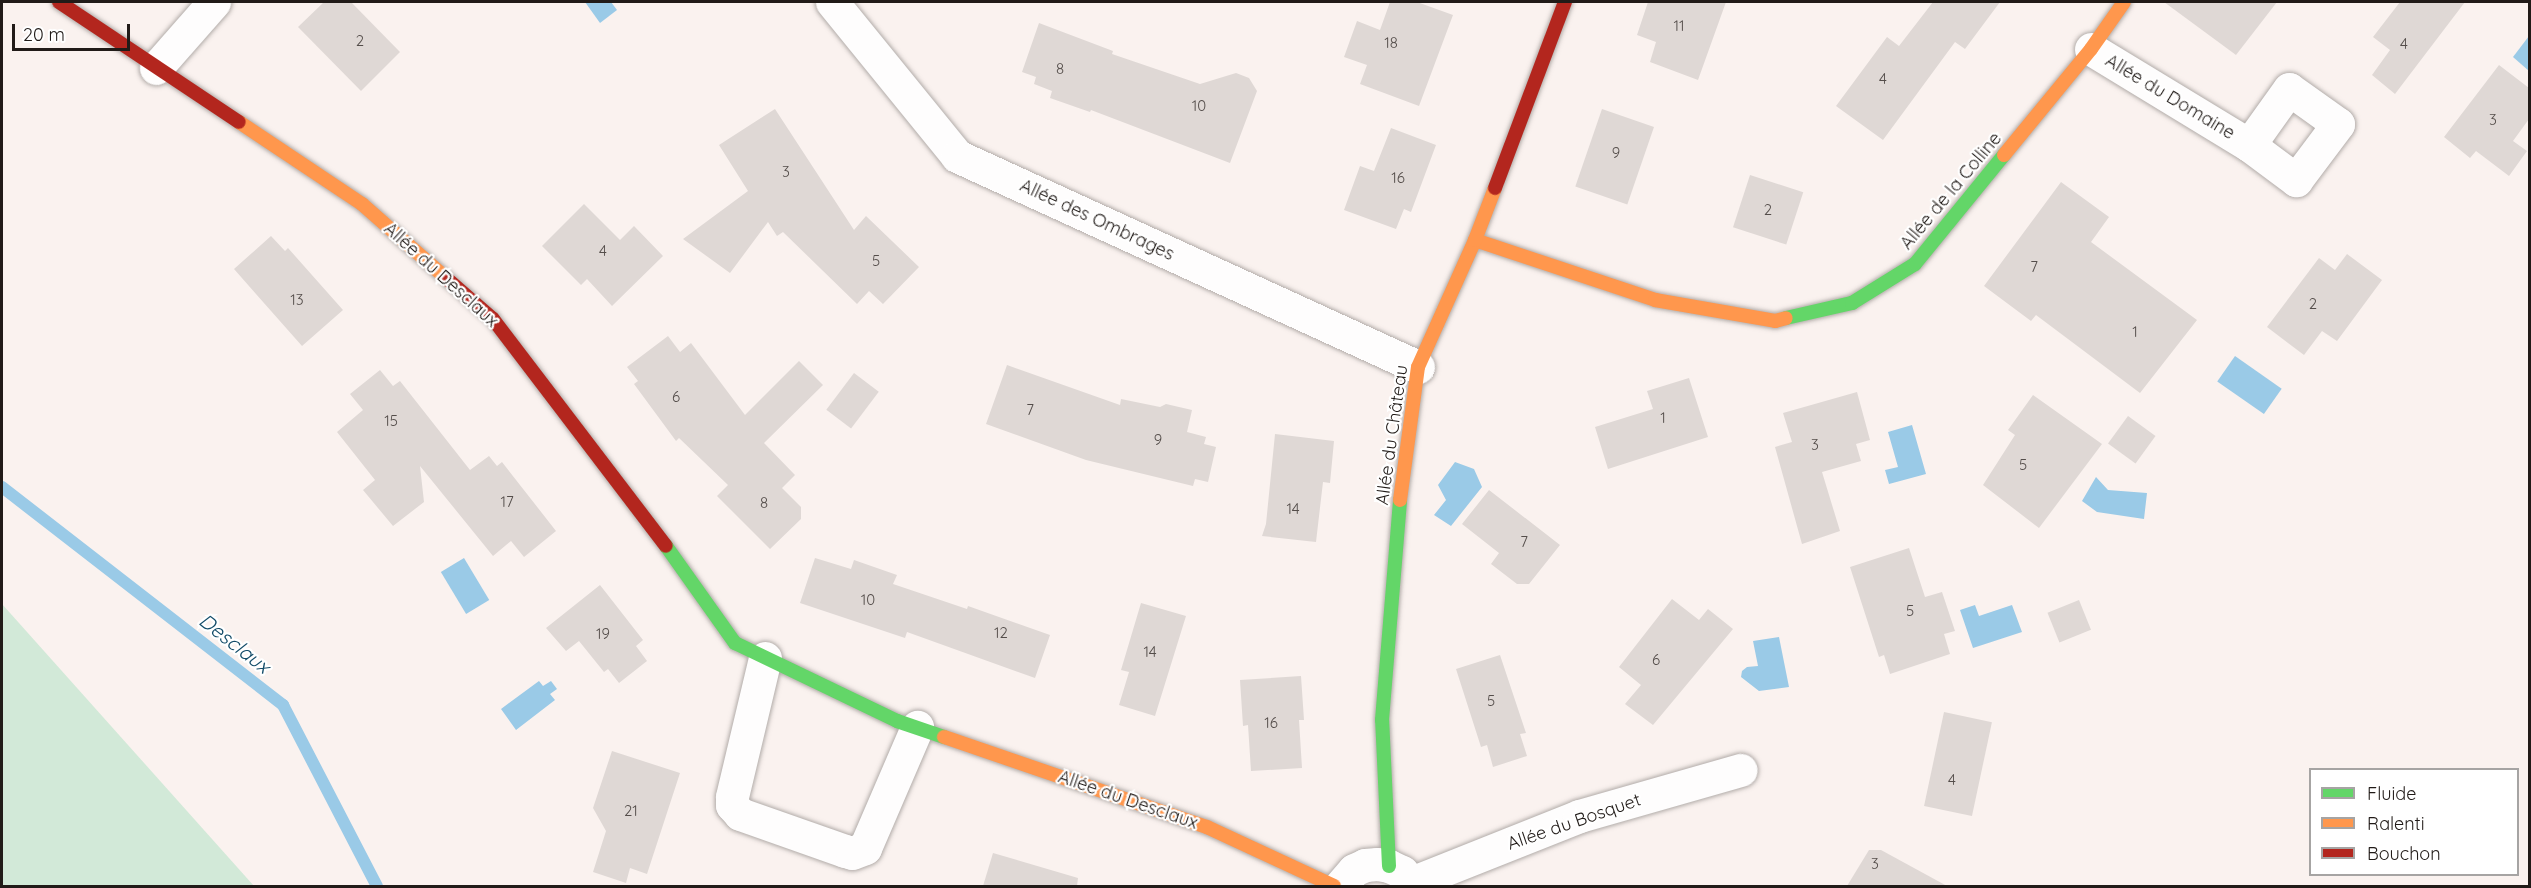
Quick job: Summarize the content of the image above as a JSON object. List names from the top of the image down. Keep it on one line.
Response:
{"streets":{"street":["Allée du Domaine","Allée de la Colline","Allée des Ombrages","Allée du Desclaux","Allée du Château","Allée du Bosquet"]},"crossings":[["Allée du Domaine","Allée de la Colline"],["Allée de la Colline","Allée du Château"],["Allée des Ombrages","Allée du Château"],["Allée du Château","Allée du Bosquet"]],"water":["Desclaux"],"house_numbers":["11","2","18","4","8","4","10","3","9","3","16","2","4","5","7","13","2","1","6","7","1","15","9","3","5","17","8","14","7","10","5","12","19","14","6","5","16","4","21","3"],"legend":["Fluide","Ralenti","Bouchon"],"scale_bar":"20 m"}
